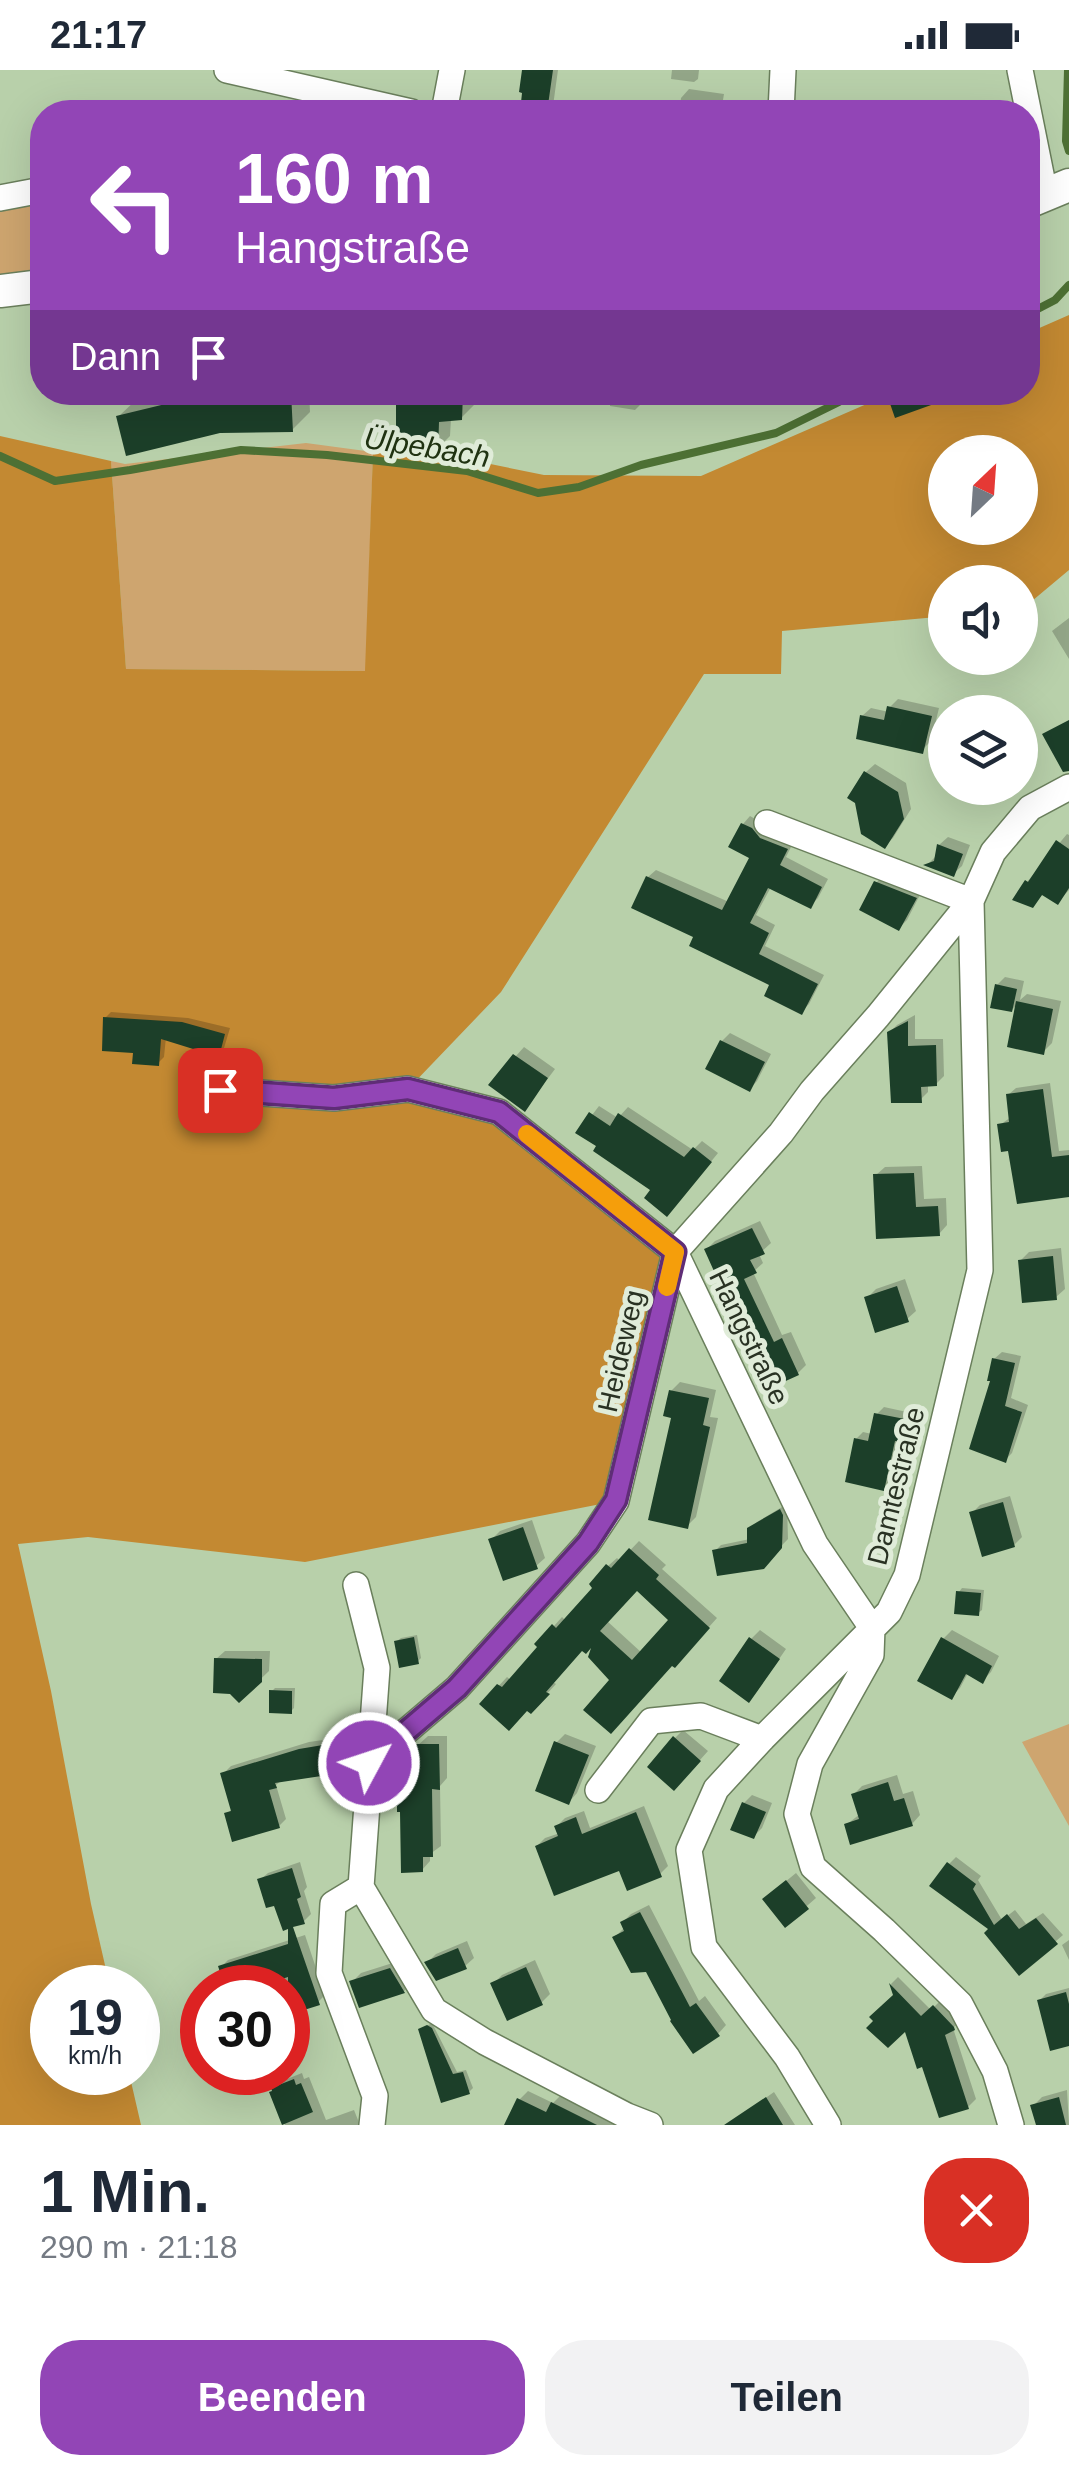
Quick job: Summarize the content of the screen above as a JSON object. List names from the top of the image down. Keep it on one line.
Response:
{"streets":{"street":["Hangstraße","Heideweg","Damtestraße"]},"crossings":[["Hangstraße","Heideweg"],["Hangstraße","Damtestraße"],["Heideweg","Damtestraße"]],"water":["Ülpebach"],"north":"top right","page":{"status":"21:17","turn":["160 m","Hangstraße"],"then":"Dann","speed":"19 km/h","limit":"30","heading":["1 Min.","290 m · 21:18"],"buttons":["Beenden","Teilen"]}}
